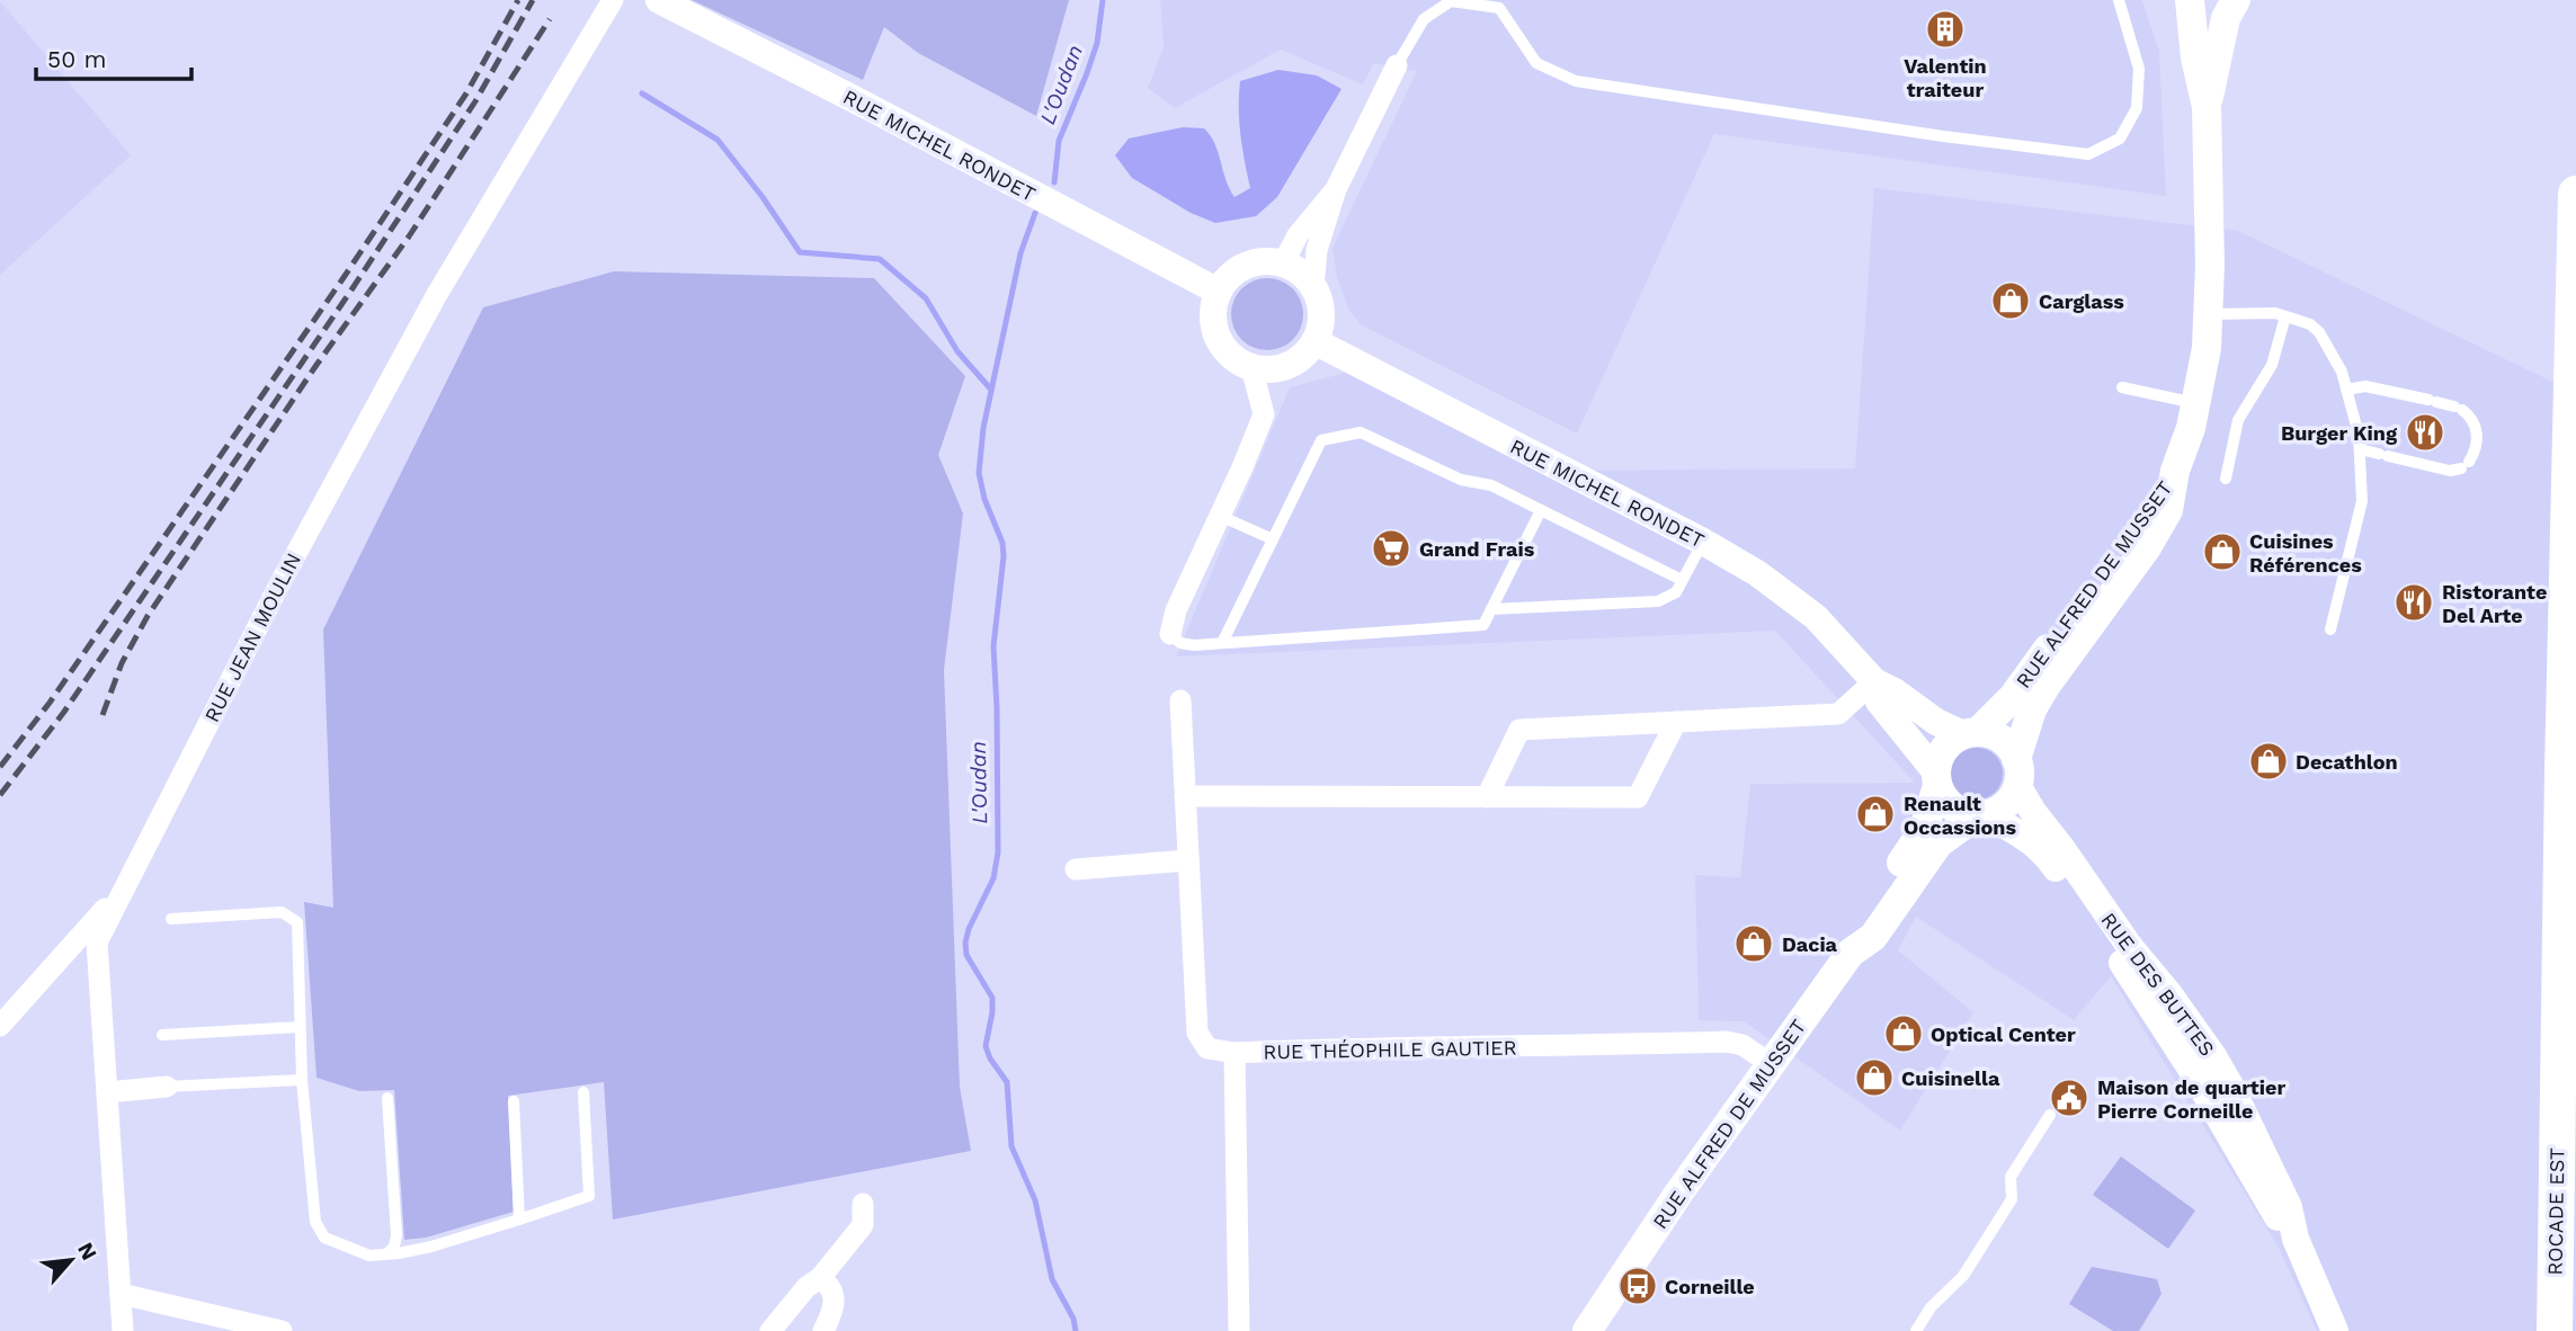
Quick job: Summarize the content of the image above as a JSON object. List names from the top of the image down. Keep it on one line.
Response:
{"streets":{"highway":["ROCADE EST"],"main road":["RUE ALFRED DE MUSSET"],"street":["RUE MICHEL RONDET","RUE JEAN MOULIN","RUE DES BUTTES","RUE THÉOPHILE GAUTIER"]},"crossings":[["RUE MICHEL RONDET","RUE ALFRED DE MUSSET"],["RUE MICHEL RONDET","RUE DES BUTTES"],["RUE ALFRED DE MUSSET","RUE DES BUTTES"],["RUE ALFRED DE MUSSET","RUE THÉOPHILE GAUTIER"]],"water":["L'Oudan"],"places":{"building":["Valentin traiteur"],"shop":["Carglass","Cuisines Références","Decathlon","Renault Occassions","Dacia","Optical Center","Cuisinella"],"restaurant":["Burger King","Ristorante Del Arte"],"supermarket":["Grand Frais"],"public building":["Maison de quartier Pierre Corneille"],"bus stop":["Corneille"]},"scale_bar":"50 m","north":"top right"}
